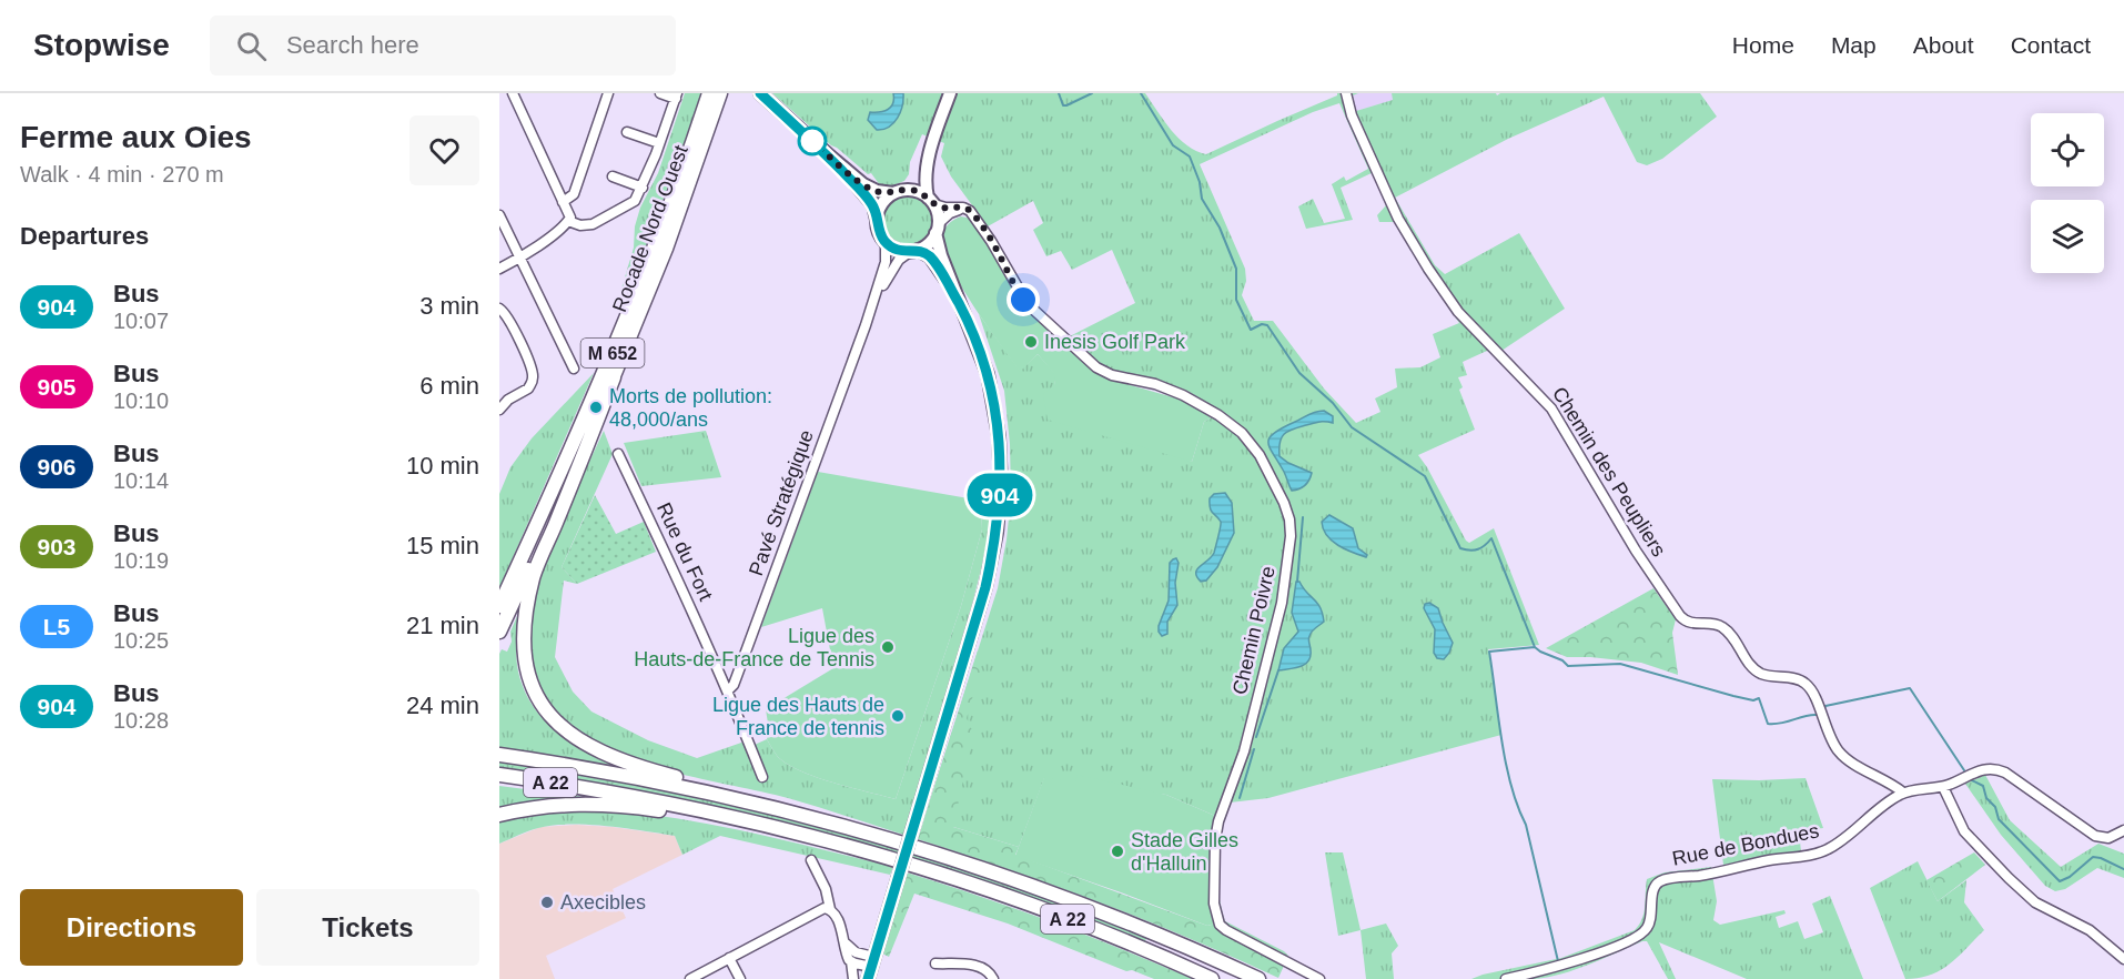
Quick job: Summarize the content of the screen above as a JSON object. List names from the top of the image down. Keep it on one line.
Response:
{"streets":{"highway":["Rocade Nord Ouest","M 652","A 22"],"street":["Chemin des Peupliers","Pavé Stratégique","Rue du Fort","Chemin Poivre","Rue de Bondues"]},"crossings":[["Chemin des Peupliers","Rue de Bondues"],["Pavé Stratégique","Rue du Fort"]],"places":["Inesis Golf Park","Morts de pollution: 48,000/ans","Ligue des Hauts-de-France de Tennis","Ligue des Hauts de France de tennis","Stade Gilles d'Halluin","Axecibles"],"lines":["bus line 904"],"page":{"header":"Stopwise","search":"Search here","nav":["Home","Map","About","Contact"],"heading":[["Ferme aux Oies","Walk · 4 min · 270 m"],"Departures"],"on_map":"904","list":[{"mark":"904","name":"Bus","note":"10:07","value":"3 min"},{"mark":"905","name":"Bus","note":"10:10","value":"6 min"},{"mark":"906","name":"Bus","note":"10:14","value":"10 min"},{"mark":"903","name":"Bus","note":"10:19","value":"15 min"},{"mark":"L5","name":"Bus","note":"10:25","value":"21 min"},{"mark":"904","name":"Bus","note":"10:28","value":"24 min"}],"buttons":["Directions","Tickets"]}}
